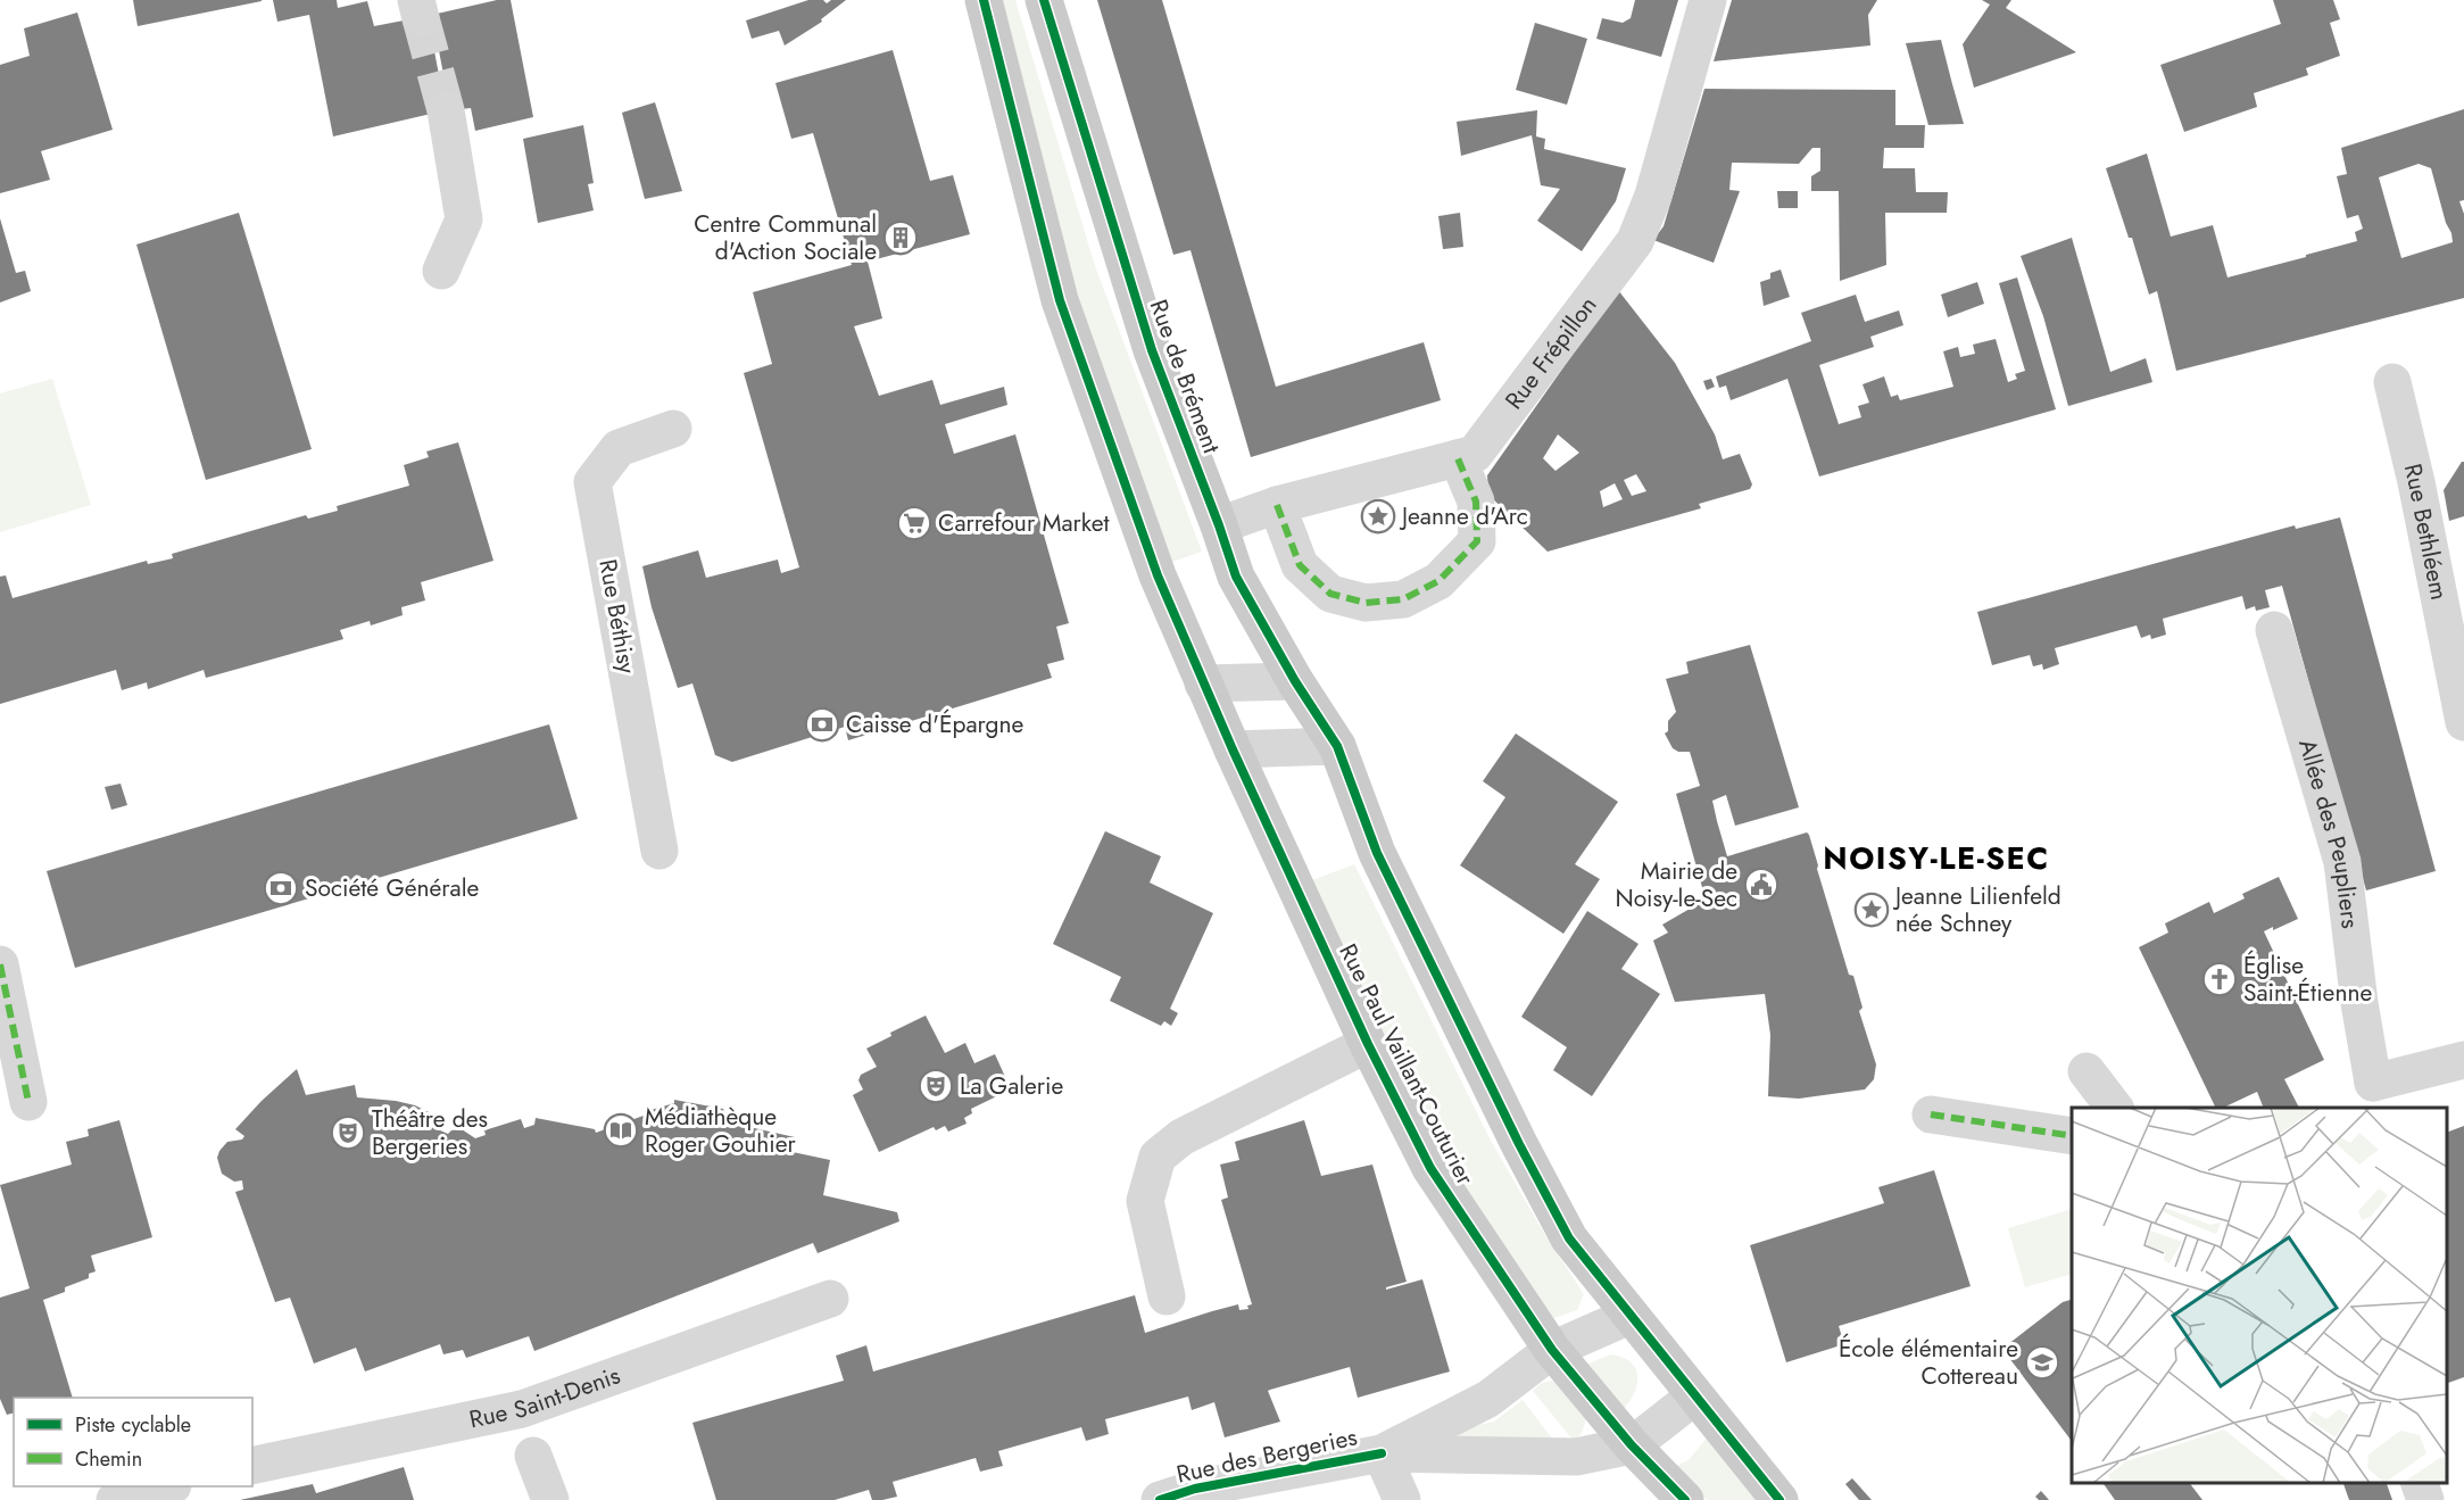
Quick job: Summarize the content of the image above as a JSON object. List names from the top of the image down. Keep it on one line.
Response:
{"streets":{"main road":["Rue de Brément","Rue Paul Vaillant-Couturier"],"street":["Rue Frépillon","Rue Bethléem","Rue Béthisy","Allée des Peupliers","Rue Saint-Denis","Rue des Bergeries"]},"crossings":[["Rue Frépillon","Rue de Brément"],["Rue Paul Vaillant-Couturier","Rue des Bergeries"]],"districts":["NOISY-LE-SEC"],"places":{"building":["Centre Communal d'Action Sociale"],"place":["Jeanne d'Arc","Jeanne Lilienfeld née Schney"],"supermarket":["Carrefour Market"],"bank":["Caisse d'Épargne","Société Générale"],"public building":["Mairie de Noisy-le-Sec"],"church":["Église Saint-Étienne"],"theatre":["La Galerie","Théâtre des Bergeries"],"library":["Médiathèque Roger Gouhier"],"school or university":["École élémentaire Cottereau"]},"legend":["Piste cyclable","Chemin"]}
